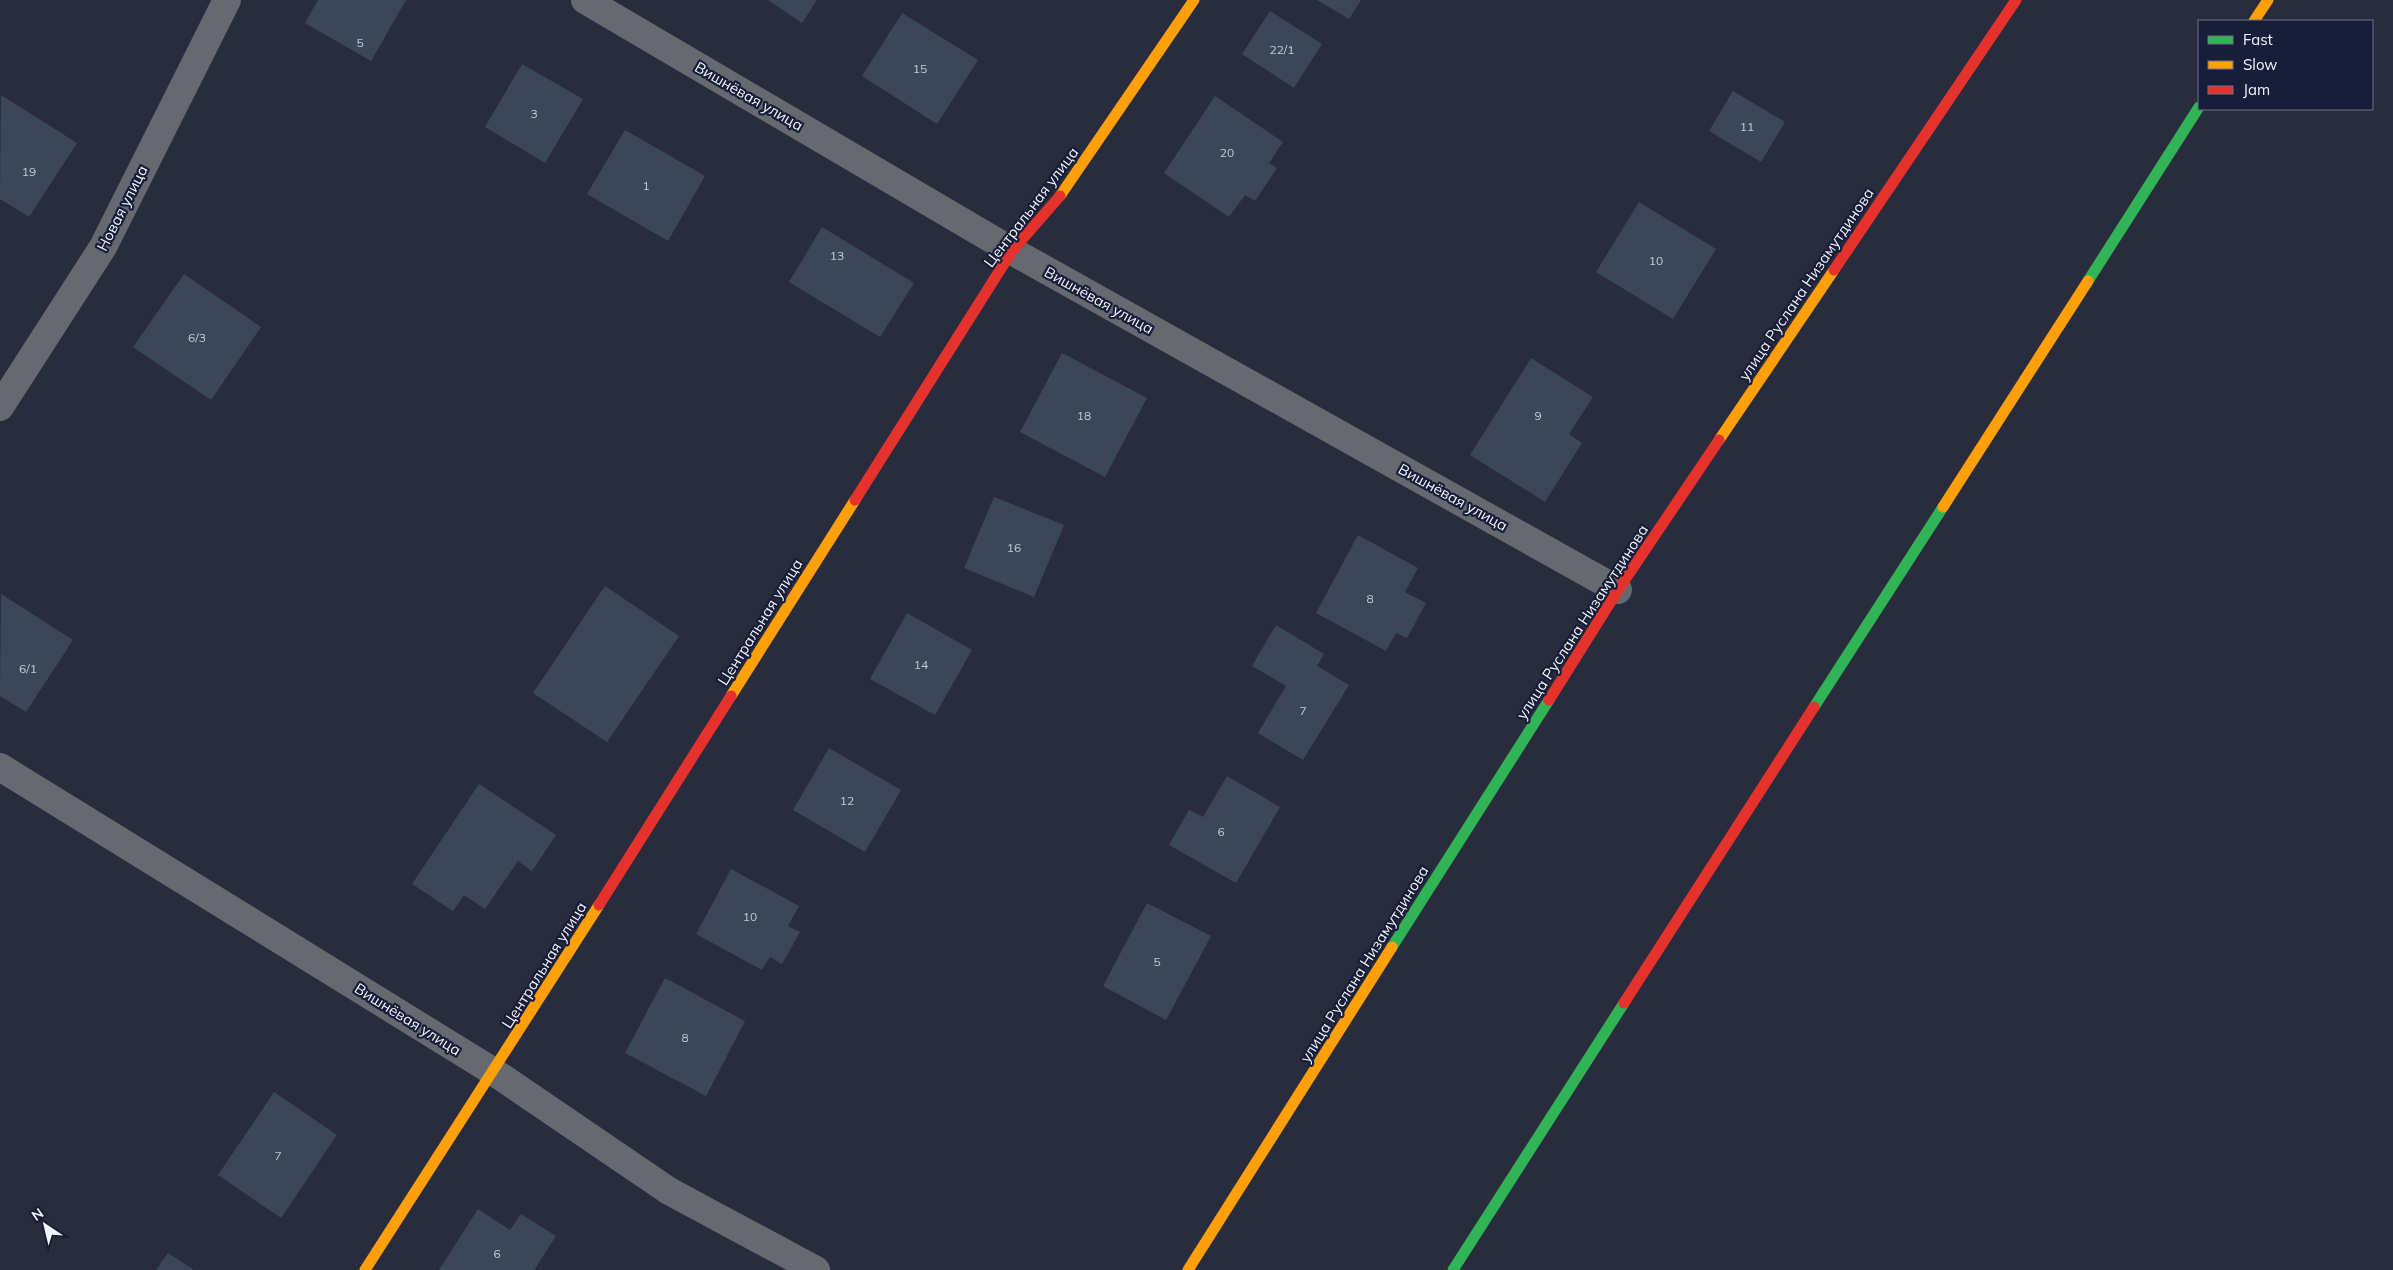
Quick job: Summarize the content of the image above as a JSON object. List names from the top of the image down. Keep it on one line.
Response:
{"streets":{"street":["Вишнёвая улица","Центральная улица","Новая улица","улица Руслана Низамутдинова"]},"crossings":[["Вишнёвая улица","Центральная улица"],["Вишнёвая улица","улица Руслана Низамутдинова"]],"house_numbers":["5","22/1","15","3","11","20","19","1","13","10","6/3","18","9","16","8","14","6/1","7","12","6","10","5","8","7","6"],"legend":["Fast","Slow","Jam"],"north":"top left"}
